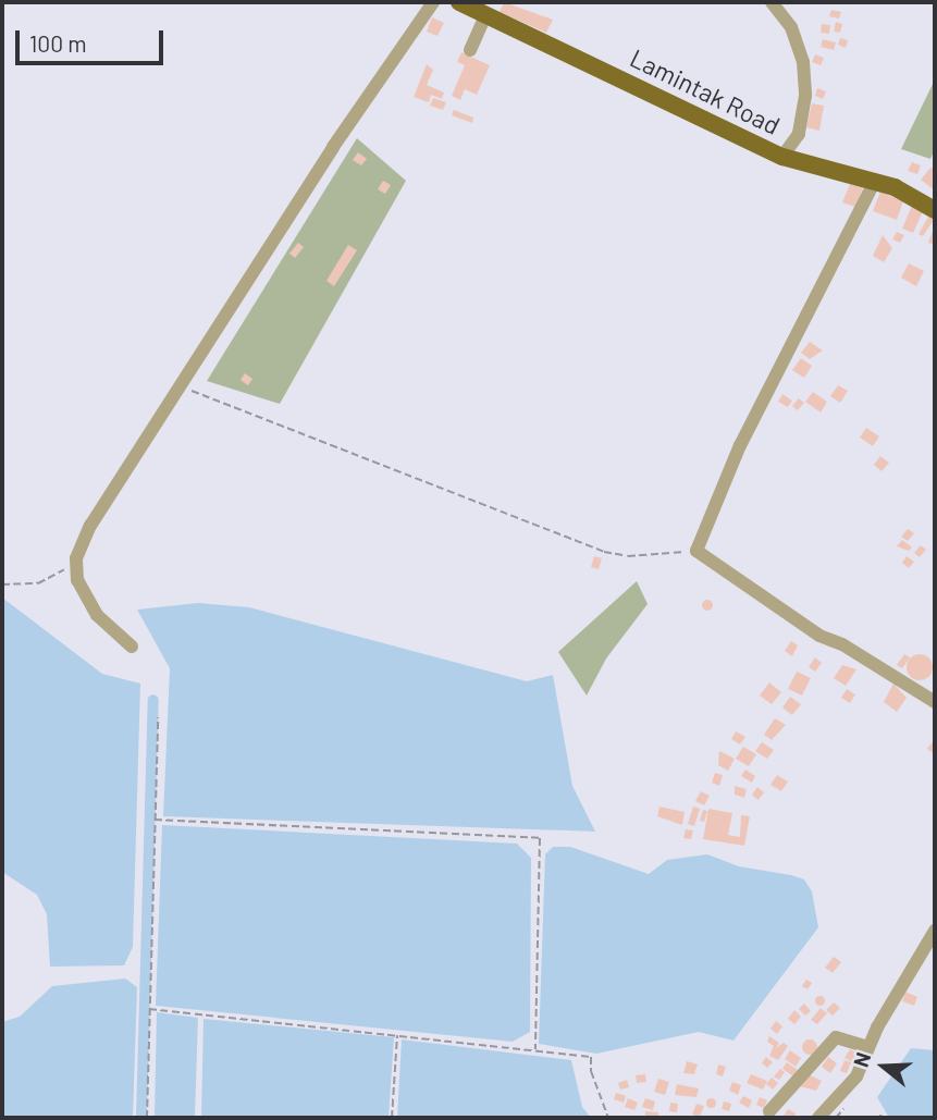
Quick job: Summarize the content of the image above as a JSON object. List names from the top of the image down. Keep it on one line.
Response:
{"streets":{"main road":["Lamintak Road"]},"scale_bar":"100 m","north":"left"}
